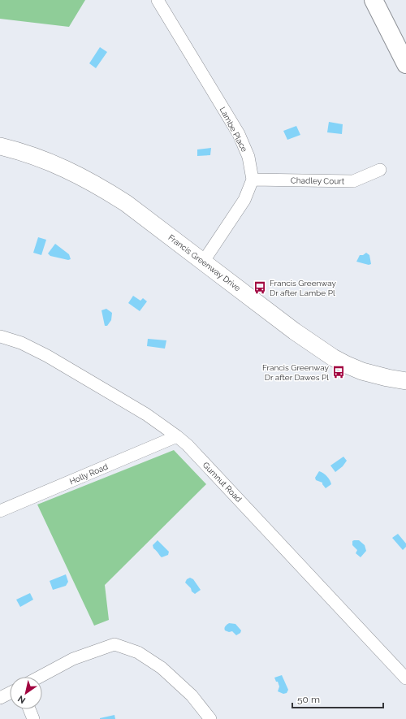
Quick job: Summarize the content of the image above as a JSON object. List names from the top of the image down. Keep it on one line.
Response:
{"streets":{"main road":["Francis Greenway Drive"],"street":["Lambe Place","Chadley Court","Holly Road","Gumnut Road"]},"crossings":[["Lambe Place","Chadley Court"],["Holly Road","Gumnut Road"]],"places":{"bus stop":["Francis Greenway Dr after Lambe Pl","Francis Greenway Dr after Dawes Pl"]},"scale_bar":"50 m","north":"bottom left"}
